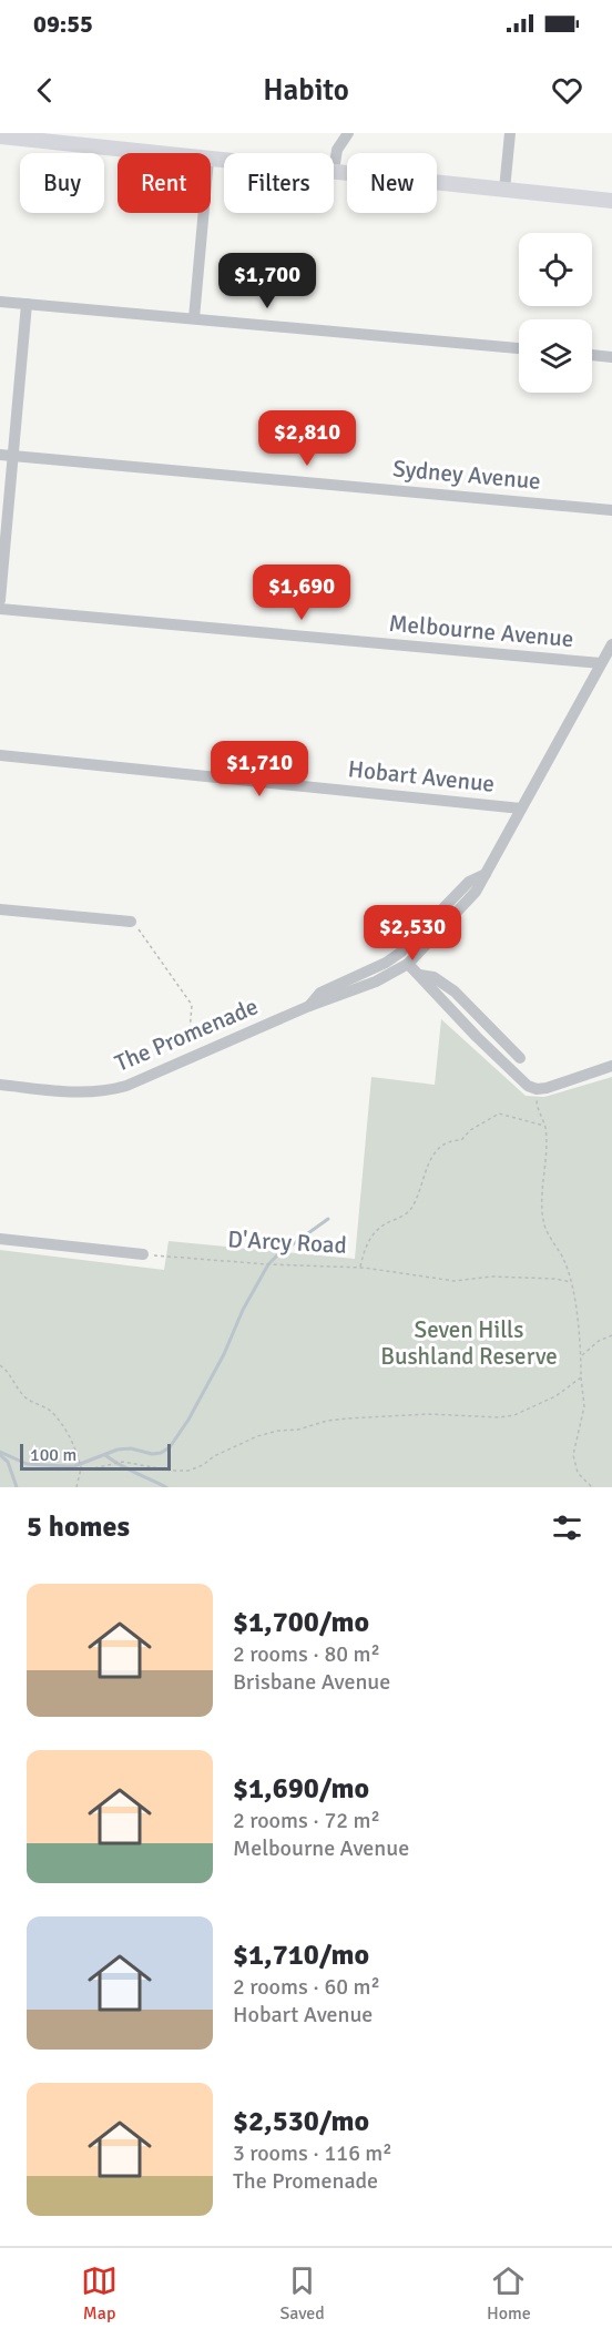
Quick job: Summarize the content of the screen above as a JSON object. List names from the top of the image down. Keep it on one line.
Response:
{"streets":{"street":["Sydney Avenue","Melbourne Avenue","Hobart Avenue","The Promenade"],"path":["D'Arcy Road"]},"crossings":[["Melbourne Avenue","The Promenade"],["Hobart Avenue","The Promenade"]],"parks":["Seven Hills Bushland Reserve"],"scale_bar":"100 m","page":{"status":"09:55","header":"Habito","chip":["Buy","Rent","Filters","New"],"price":["$1,700","$2,810","$1,690","$1,710","$2,530"],"scale":"100 m","heading":"5 homes","list":[{"name":"$1,700/mo","note":"2 rooms · 80 m² · Brisbane Avenue"},{"name":"$1,690/mo","note":"2 rooms · 72 m² · Melbourne Avenue"},{"name":"$1,710/mo","note":"2 rooms · 60 m² · Hobart Avenue"},{"name":"$2,530/mo","note":"3 rooms · 116 m² · The Promenade"}],"tabs":["Map","Saved","Home"]}}
